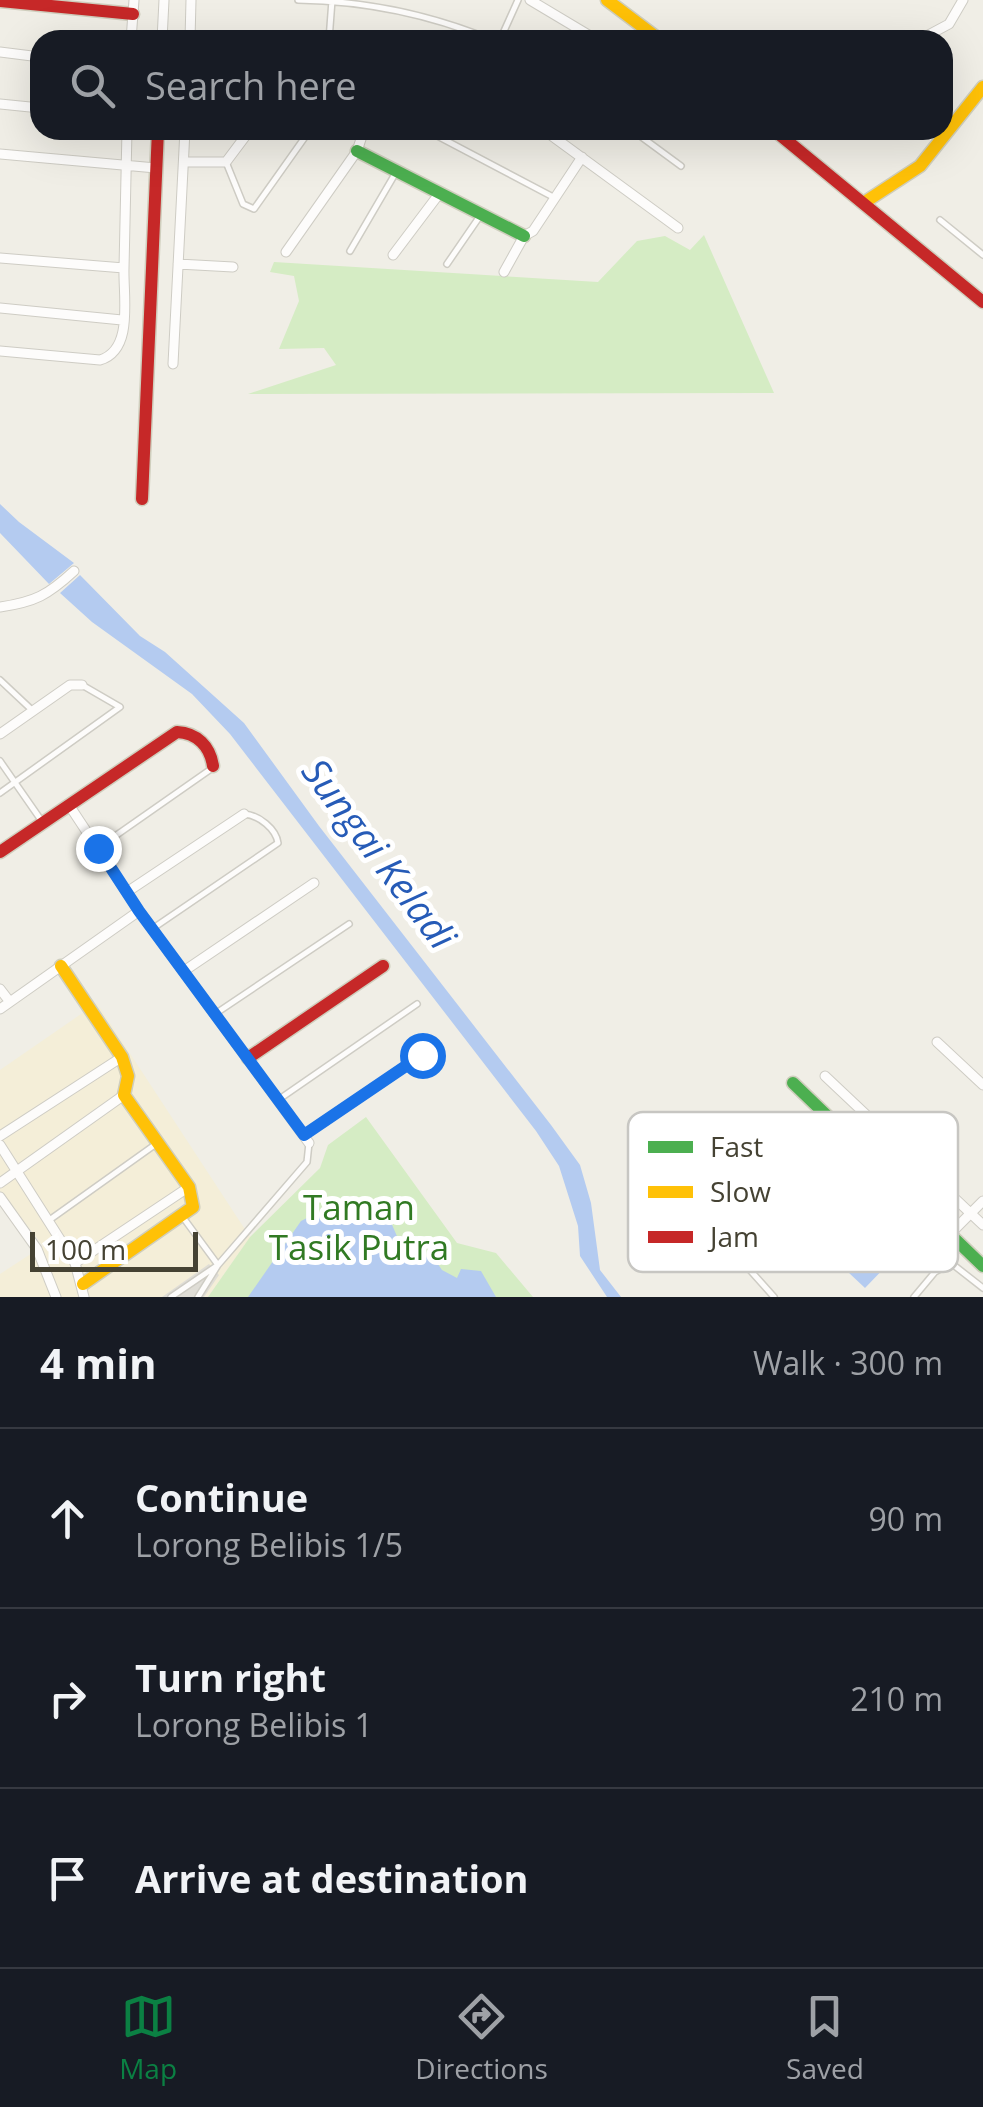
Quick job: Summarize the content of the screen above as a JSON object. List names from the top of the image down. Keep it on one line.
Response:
{"water":["Sungai Keladi"],"parks":["Taman Tasik Putra"],"legend":["Fast","Slow","Jam"],"scale_bar":"100 m","page":{"search":"Search here","scale":"100 m","heading":["4 min","Walk · 300 m"],"list":[["Continue","Lorong Belibis 1/5","90 m"],["Turn right","Lorong Belibis 1","210 m"],"Arrive at destination"],"nav":["Map","Directions","Saved"]}}
